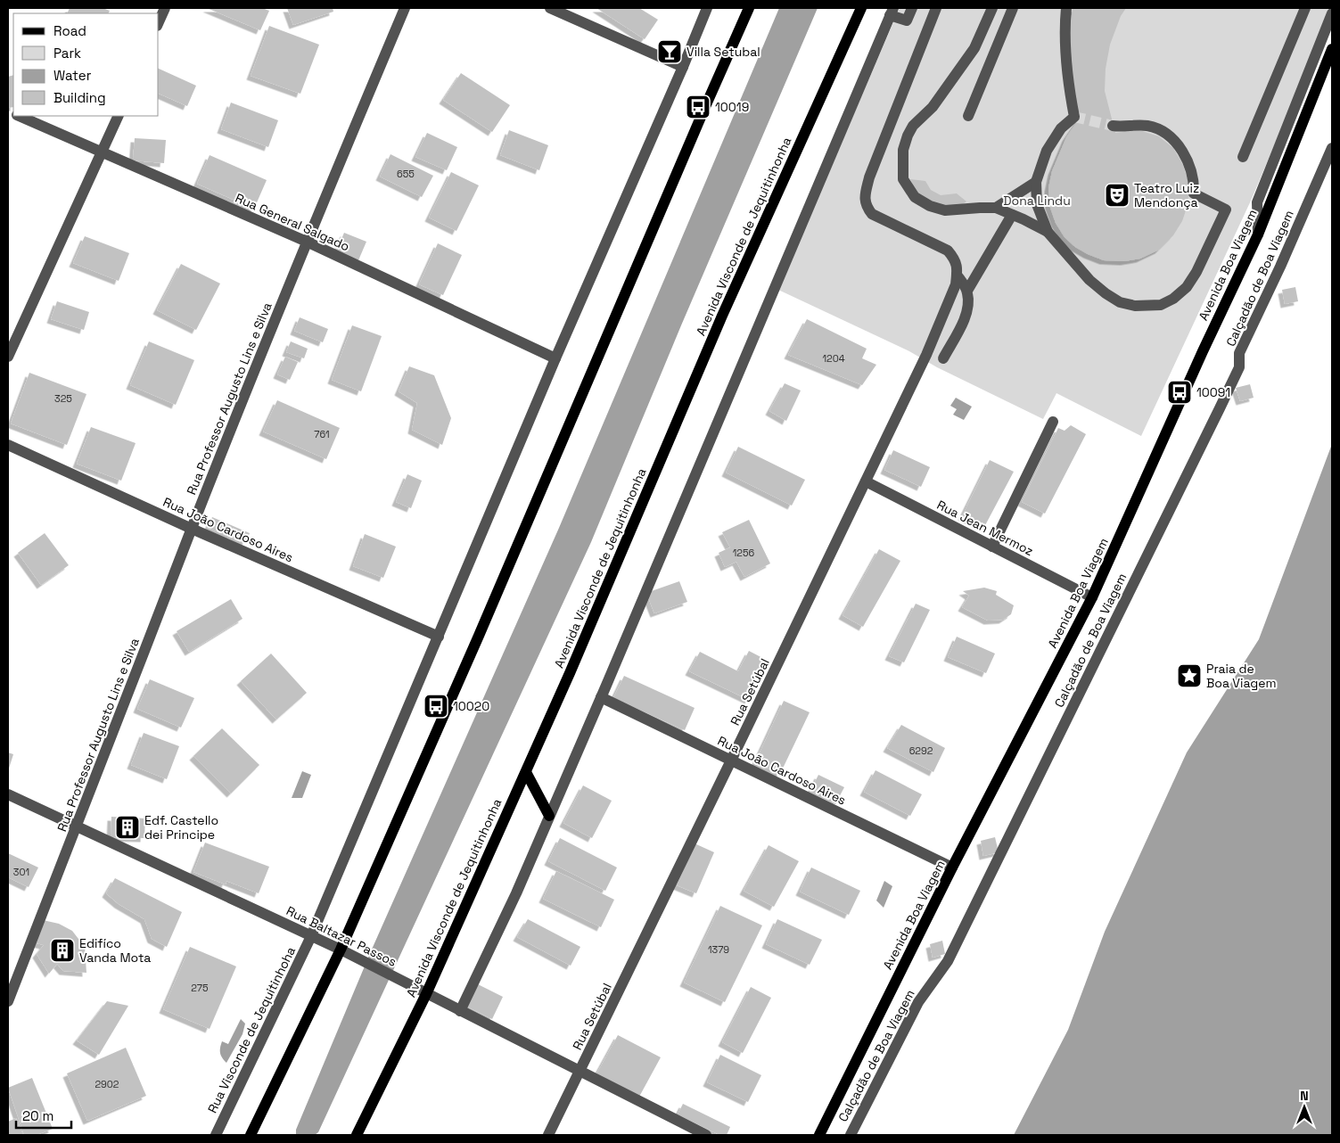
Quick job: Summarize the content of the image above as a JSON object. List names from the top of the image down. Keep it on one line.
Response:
{"streets":{"main road":["Avenida Visconde de Jequitinhonha","Avenida Boa Viagem"],"street":["Rua General Salgado","Calçadão de Boa Viagem","Rua Professor Augusto Lins e Silva","Rua Jean Mermoz","Rua João Cardoso Aires","Rua Setúbal","Rua Baltazar Passos","Rua Visconde de Jequitinhoha"]},"crossings":[["Rua General Salgado","Rua Professor Augusto Lins e Silva"],["Avenida Visconde de Jequitinhonha","Rua Baltazar Passos"],["Avenida Boa Viagem","Rua Jean Mermoz"],["Avenida Boa Viagem","Rua João Cardoso Aires"],["Rua Professor Augusto Lins e Silva","Rua João Cardoso Aires"],["Rua Professor Augusto Lins e Silva","Rua Baltazar Passos"],["Rua Jean Mermoz","Rua Setúbal"],["Rua João Cardoso Aires","Rua Setúbal"],["Rua Setúbal","Rua Baltazar Passos"],["Rua Baltazar Passos","Rua Visconde de Jequitinhoha"]],"parks":["Dona Lindu"],"places":{"bar":["Villa Setubal"],"bus stop":["10019","10091","10020"],"theatre":["Teatro Luiz Mendonça"],"place":["Praia de Boa Viagem"],"building":["Edf. Castello dei Principe","Edifíco Vanda Mota"]},"house_numbers":["655","1204","325","761","1256","6292","301","1379","275","2902"],"legend":["Road","Park","Water","Building"],"scale_bar":"20 m","north":"top"}
